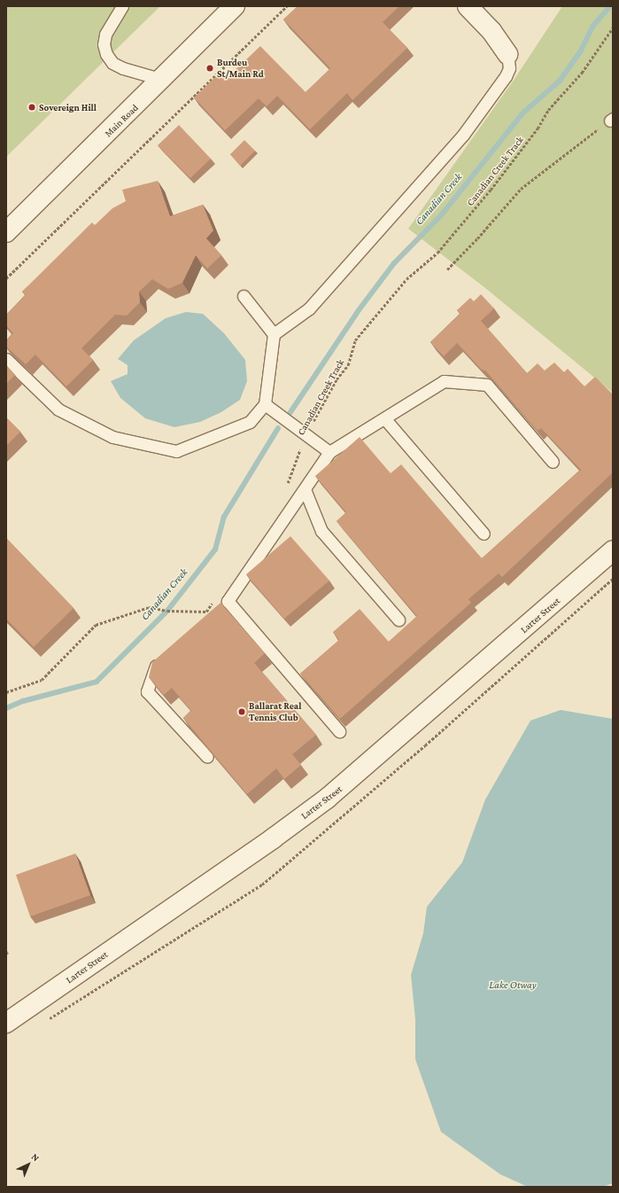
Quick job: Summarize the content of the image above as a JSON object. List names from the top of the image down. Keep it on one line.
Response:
{"streets":{"street":["Main Road","Larter Street"],"path":["Canadian Creek Track"]},"water":["Canadian Creek","Lake Otway"],"places":["Burdeu St/Main Rd","Sovereign Hill","Ballarat Real Tennis Club"],"north":"top right"}
